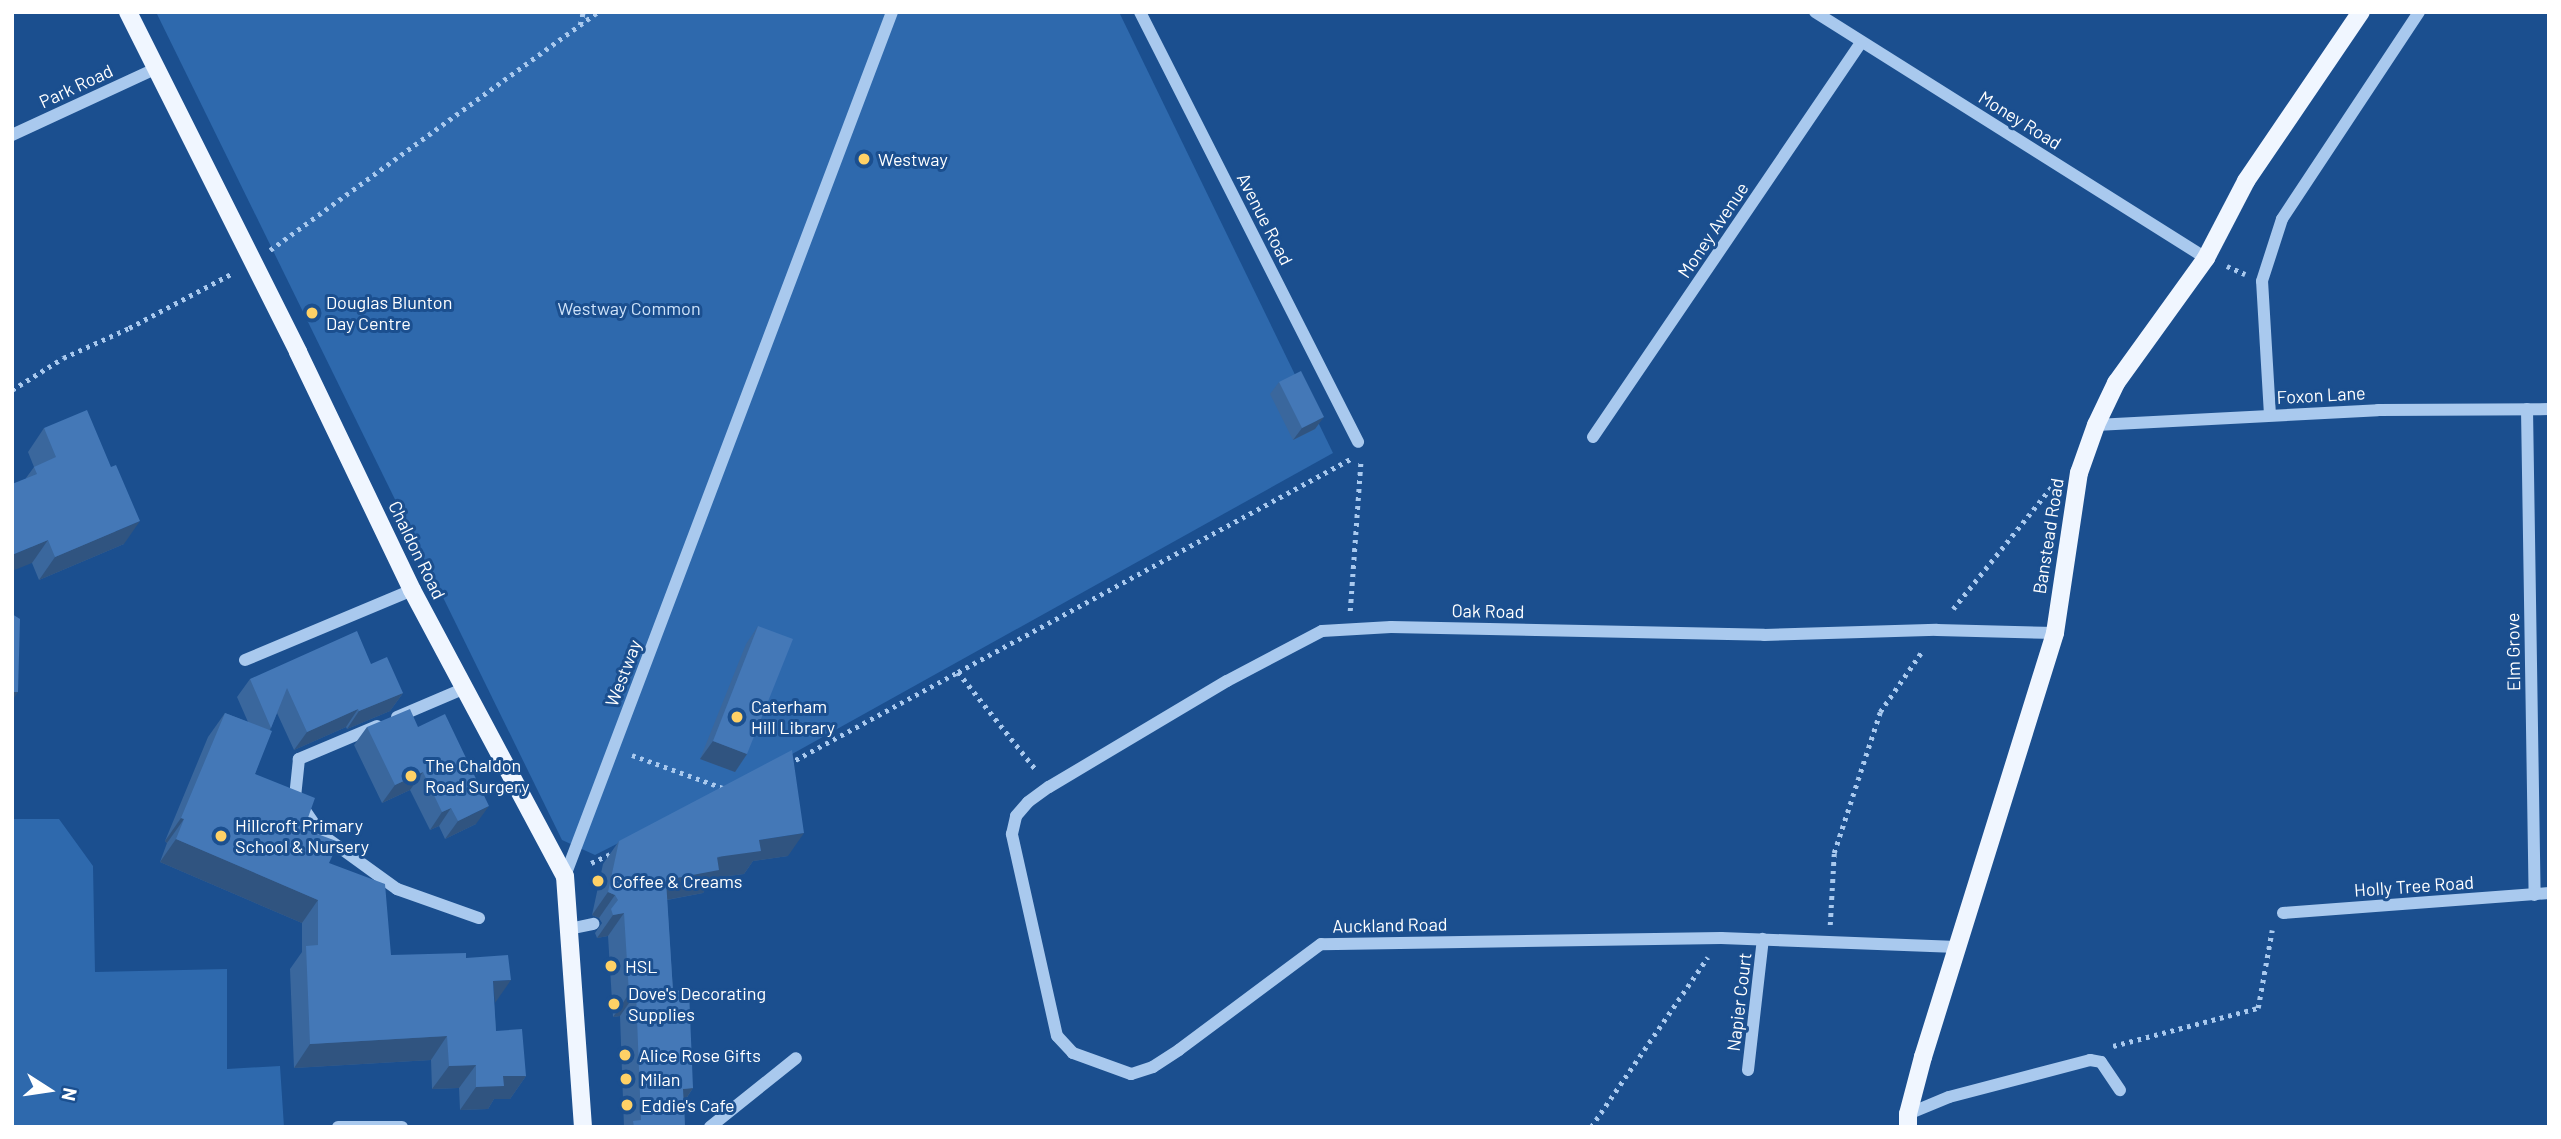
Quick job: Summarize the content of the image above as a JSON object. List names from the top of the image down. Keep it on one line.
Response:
{"streets":{"main road":["Banstead Road","Chaldon Road"],"street":["Park Road","Money Road","Avenue Road","Money Avenue","Foxon Lane","Oak Road","Elm Grove","Westway","Holly Tree Road","Auckland Road","Napier Court"]},"crossings":[["Park Road","Chaldon Road"],["Money Road","Money Avenue"],["Money Road","Banstead Road"],["Foxon Lane","Banstead Road"],["Foxon Lane","Elm Grove"],["Banstead Road","Oak Road"],["Banstead Road","Auckland Road"],["Chaldon Road","Westway"],["Oak Road","Auckland Road"],["Elm Grove","Holly Tree Road"],["Auckland Road","Napier Court"]],"parks":["Westway Common"],"places":["Westway","Douglas Blunton Day Centre","Caterham Hill Library","The Chaldon Road Surgery","Hillcroft Primary School & Nursery","Coffee & Creams","HSL","Dove's Decorating Supplies","Alice Rose Gifts","Milan","Eddie's Cafe"],"north":"right"}
